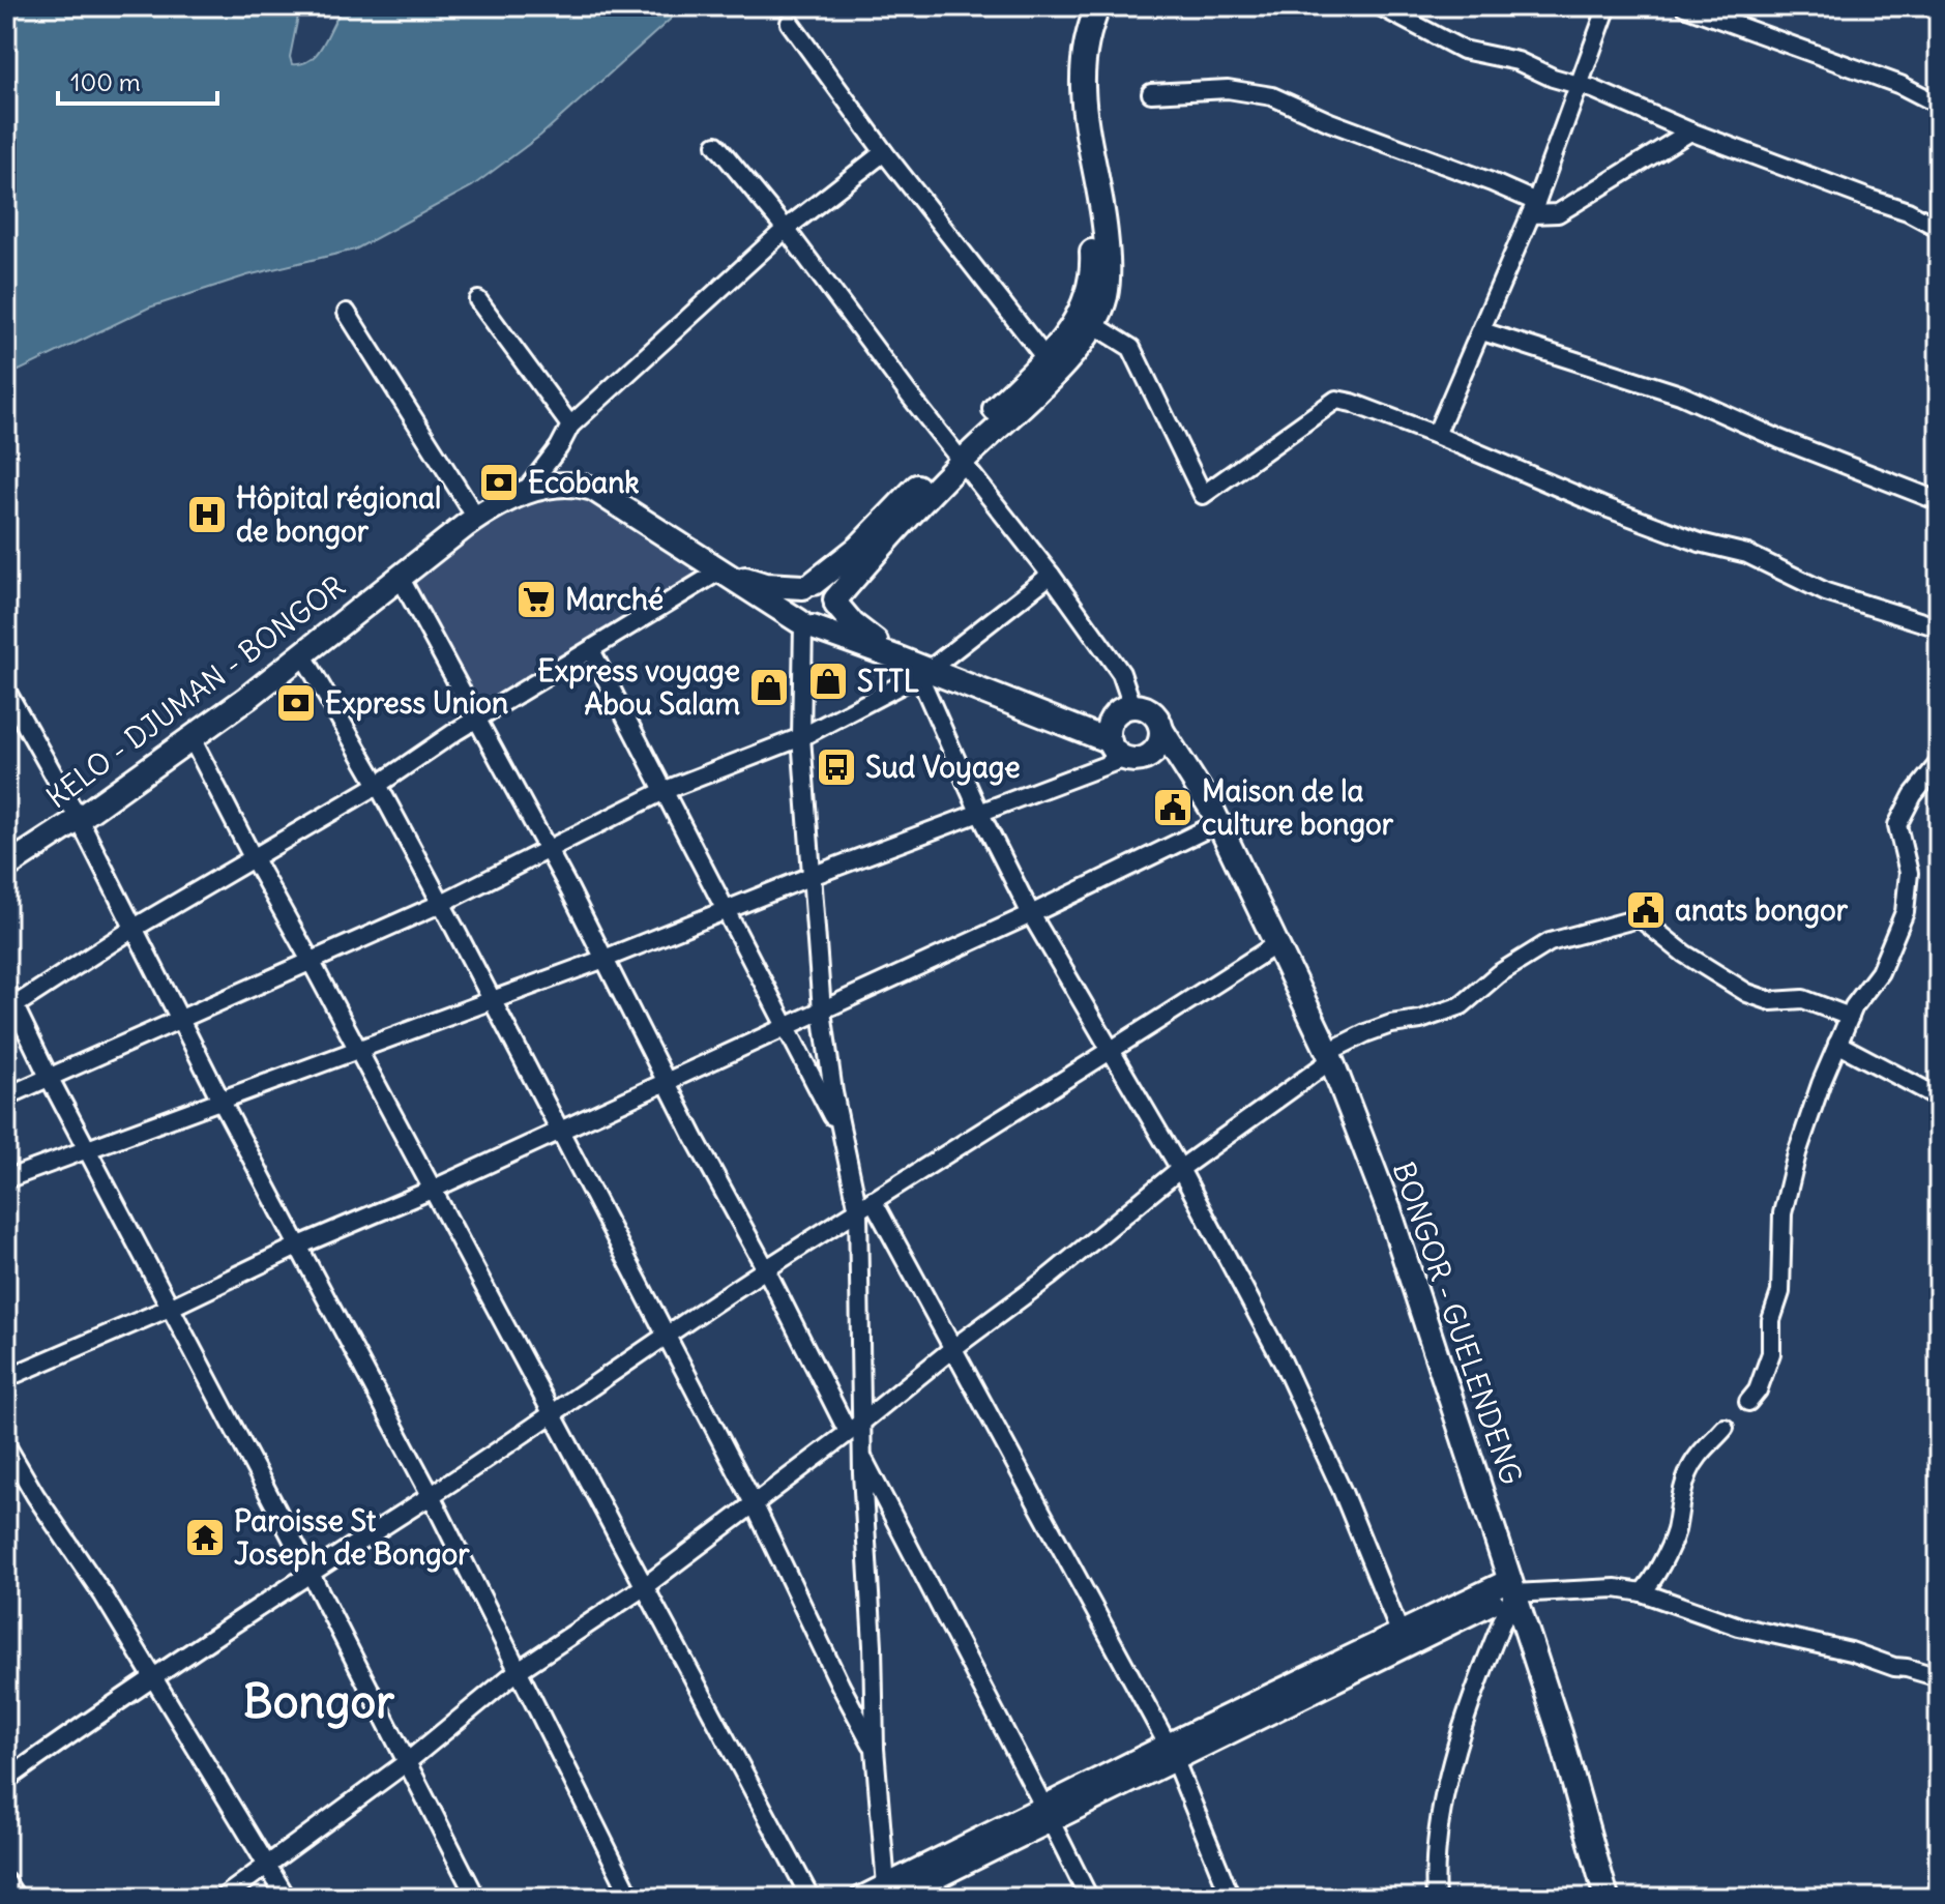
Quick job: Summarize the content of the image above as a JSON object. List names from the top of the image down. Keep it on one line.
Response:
{"streets":{"highway":["KELO - DJUMAN - BONGOR","BONGOR - GUELENDENG"]},"crossings":[["KELO - DJUMAN - BONGOR","BONGOR - GUELENDENG"]],"districts":["Bongor"],"places":{"bank":["Ecobank","Express Union"],"hospital":["Hôpital régional de bongor"],"supermarket":["Marché"],"shop":["STTL","Express voyage Abou Salam"],"bus stop":["Sud Voyage"],"public building":["Maison de la culture bongor","anats bongor"],"temple":["Paroisse St Joseph de Bongor"]},"scale_bar":"100 m"}
